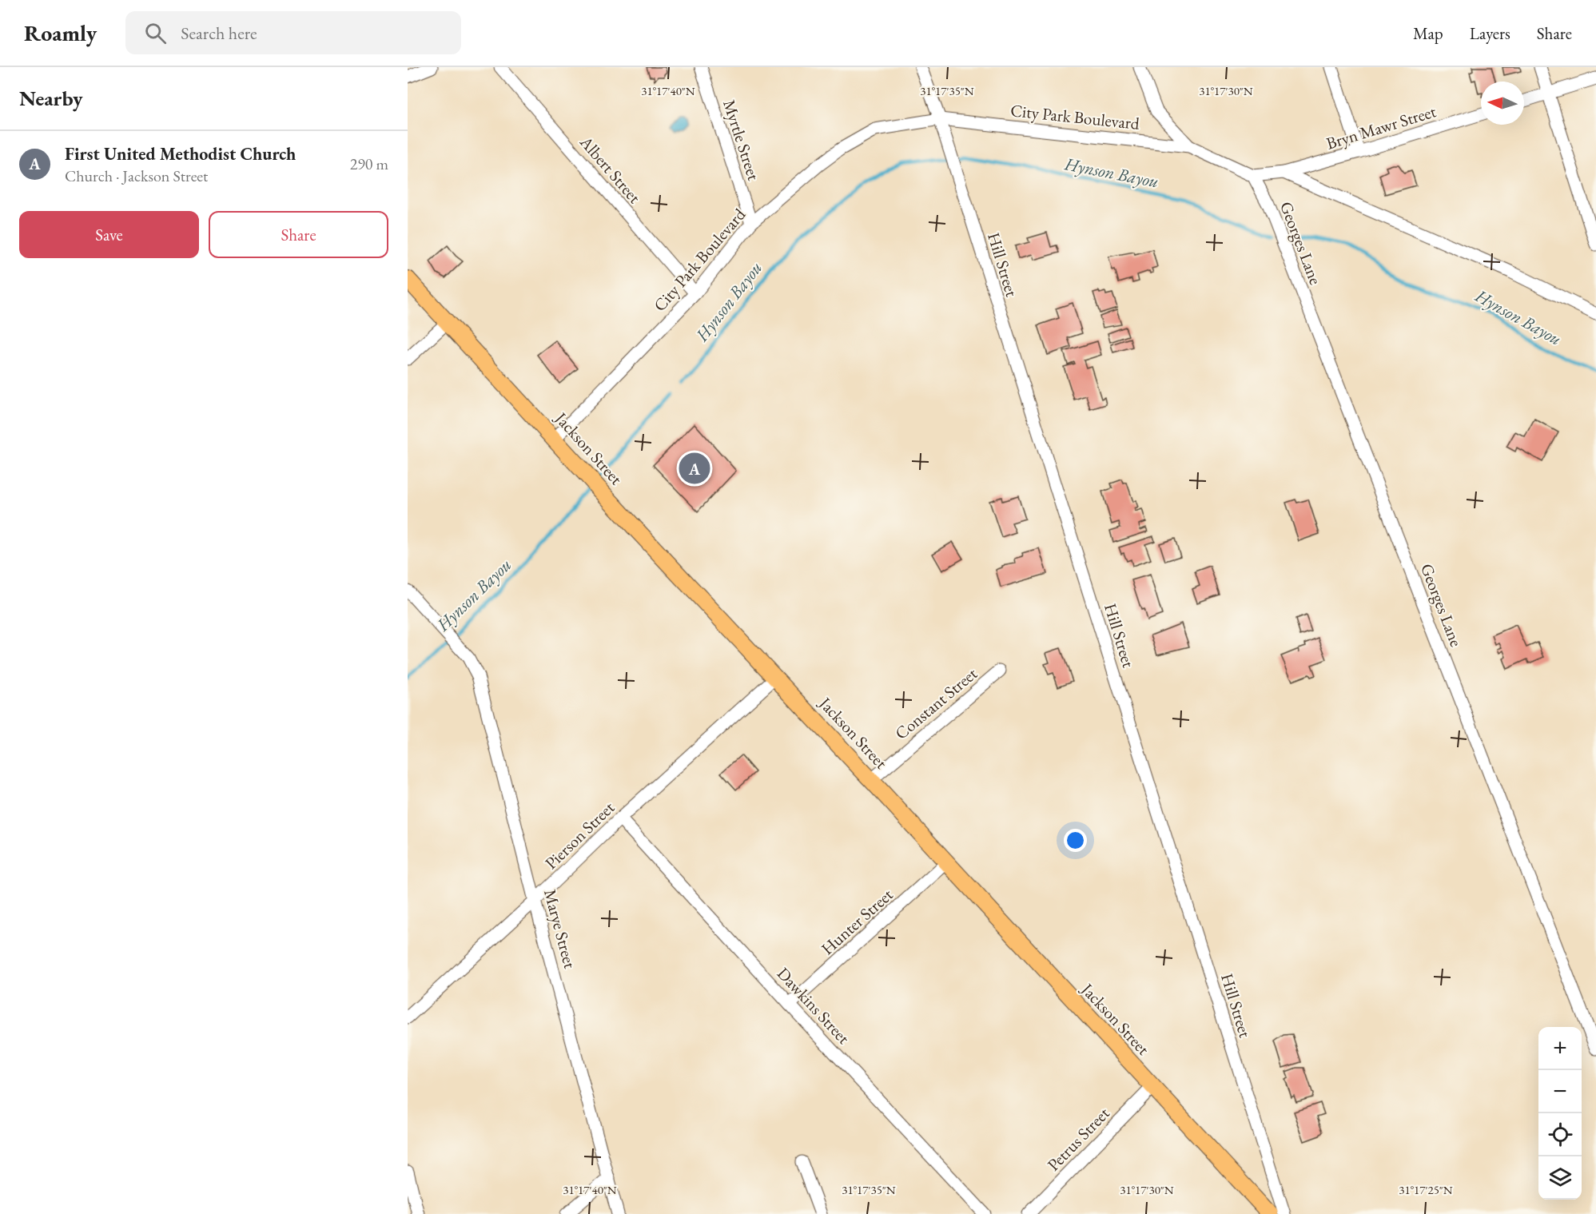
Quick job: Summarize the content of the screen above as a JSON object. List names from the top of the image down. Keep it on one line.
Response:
{"streets":{"main road":["Jackson Street"],"street":["City Park Boulevard","Bryn Mawr Street","Myrtle Street","Albert Street","Georges Lane","Hill Street","Constant Street","Pierson Street","Hunter Street","Marye Street","Dawkins Street","Petrus Street"]},"crossings":[["City Park Boulevard","Myrtle Street"],["City Park Boulevard","Albert Street"],["City Park Boulevard","Georges Lane"],["City Park Boulevard","Hill Street"],["City Park Boulevard","Jackson Street"],["Jackson Street","Constant Street"],["Jackson Street","Pierson Street"],["Jackson Street","Hunter Street"],["Jackson Street","Petrus Street"],["Pierson Street","Marye Street"],["Pierson Street","Dawkins Street"],["Hunter Street","Dawkins Street"]],"water":["Hynson Bayou"],"north":"left","page":{"header":"Roamly","search":"Search here","nav":["Map","Layers","Share"],"heading":"Nearby","list":[{"mark":"A","name":"First United Methodist Church","note":"Church · Jackson Street","value":"290 m"}],"buttons":["Save","Share"],"pins":"A","map_buttons":["+","−"]},"coordinates":["31°17'40\"N","31°17'35\"N","31°17'30\"N","31°17'25\"N"]}
